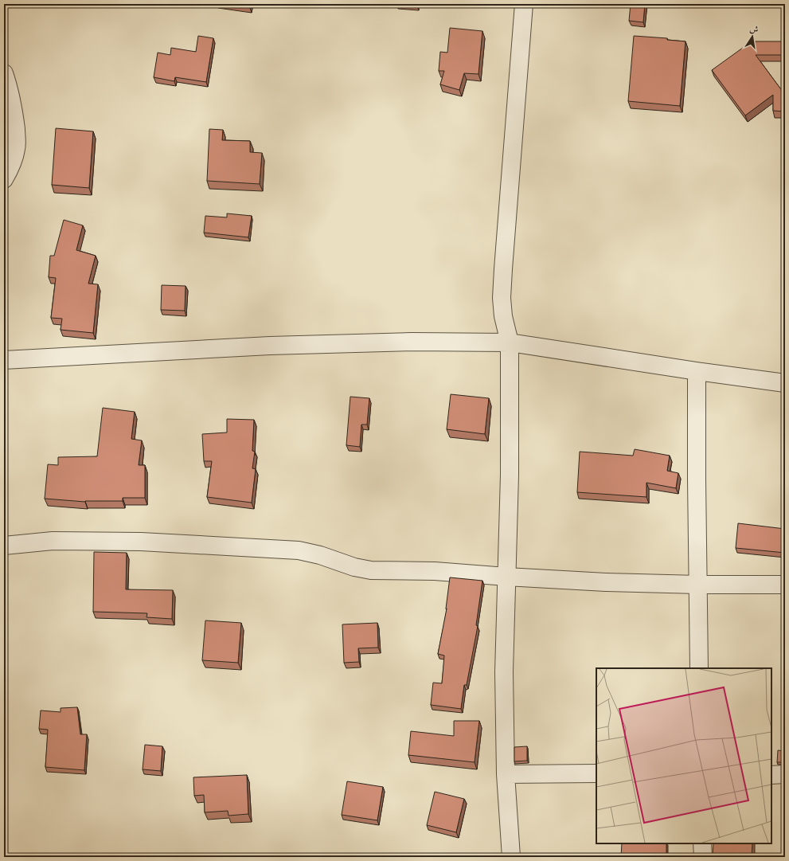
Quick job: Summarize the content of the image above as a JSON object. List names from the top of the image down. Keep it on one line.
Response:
{"north":"top"}
